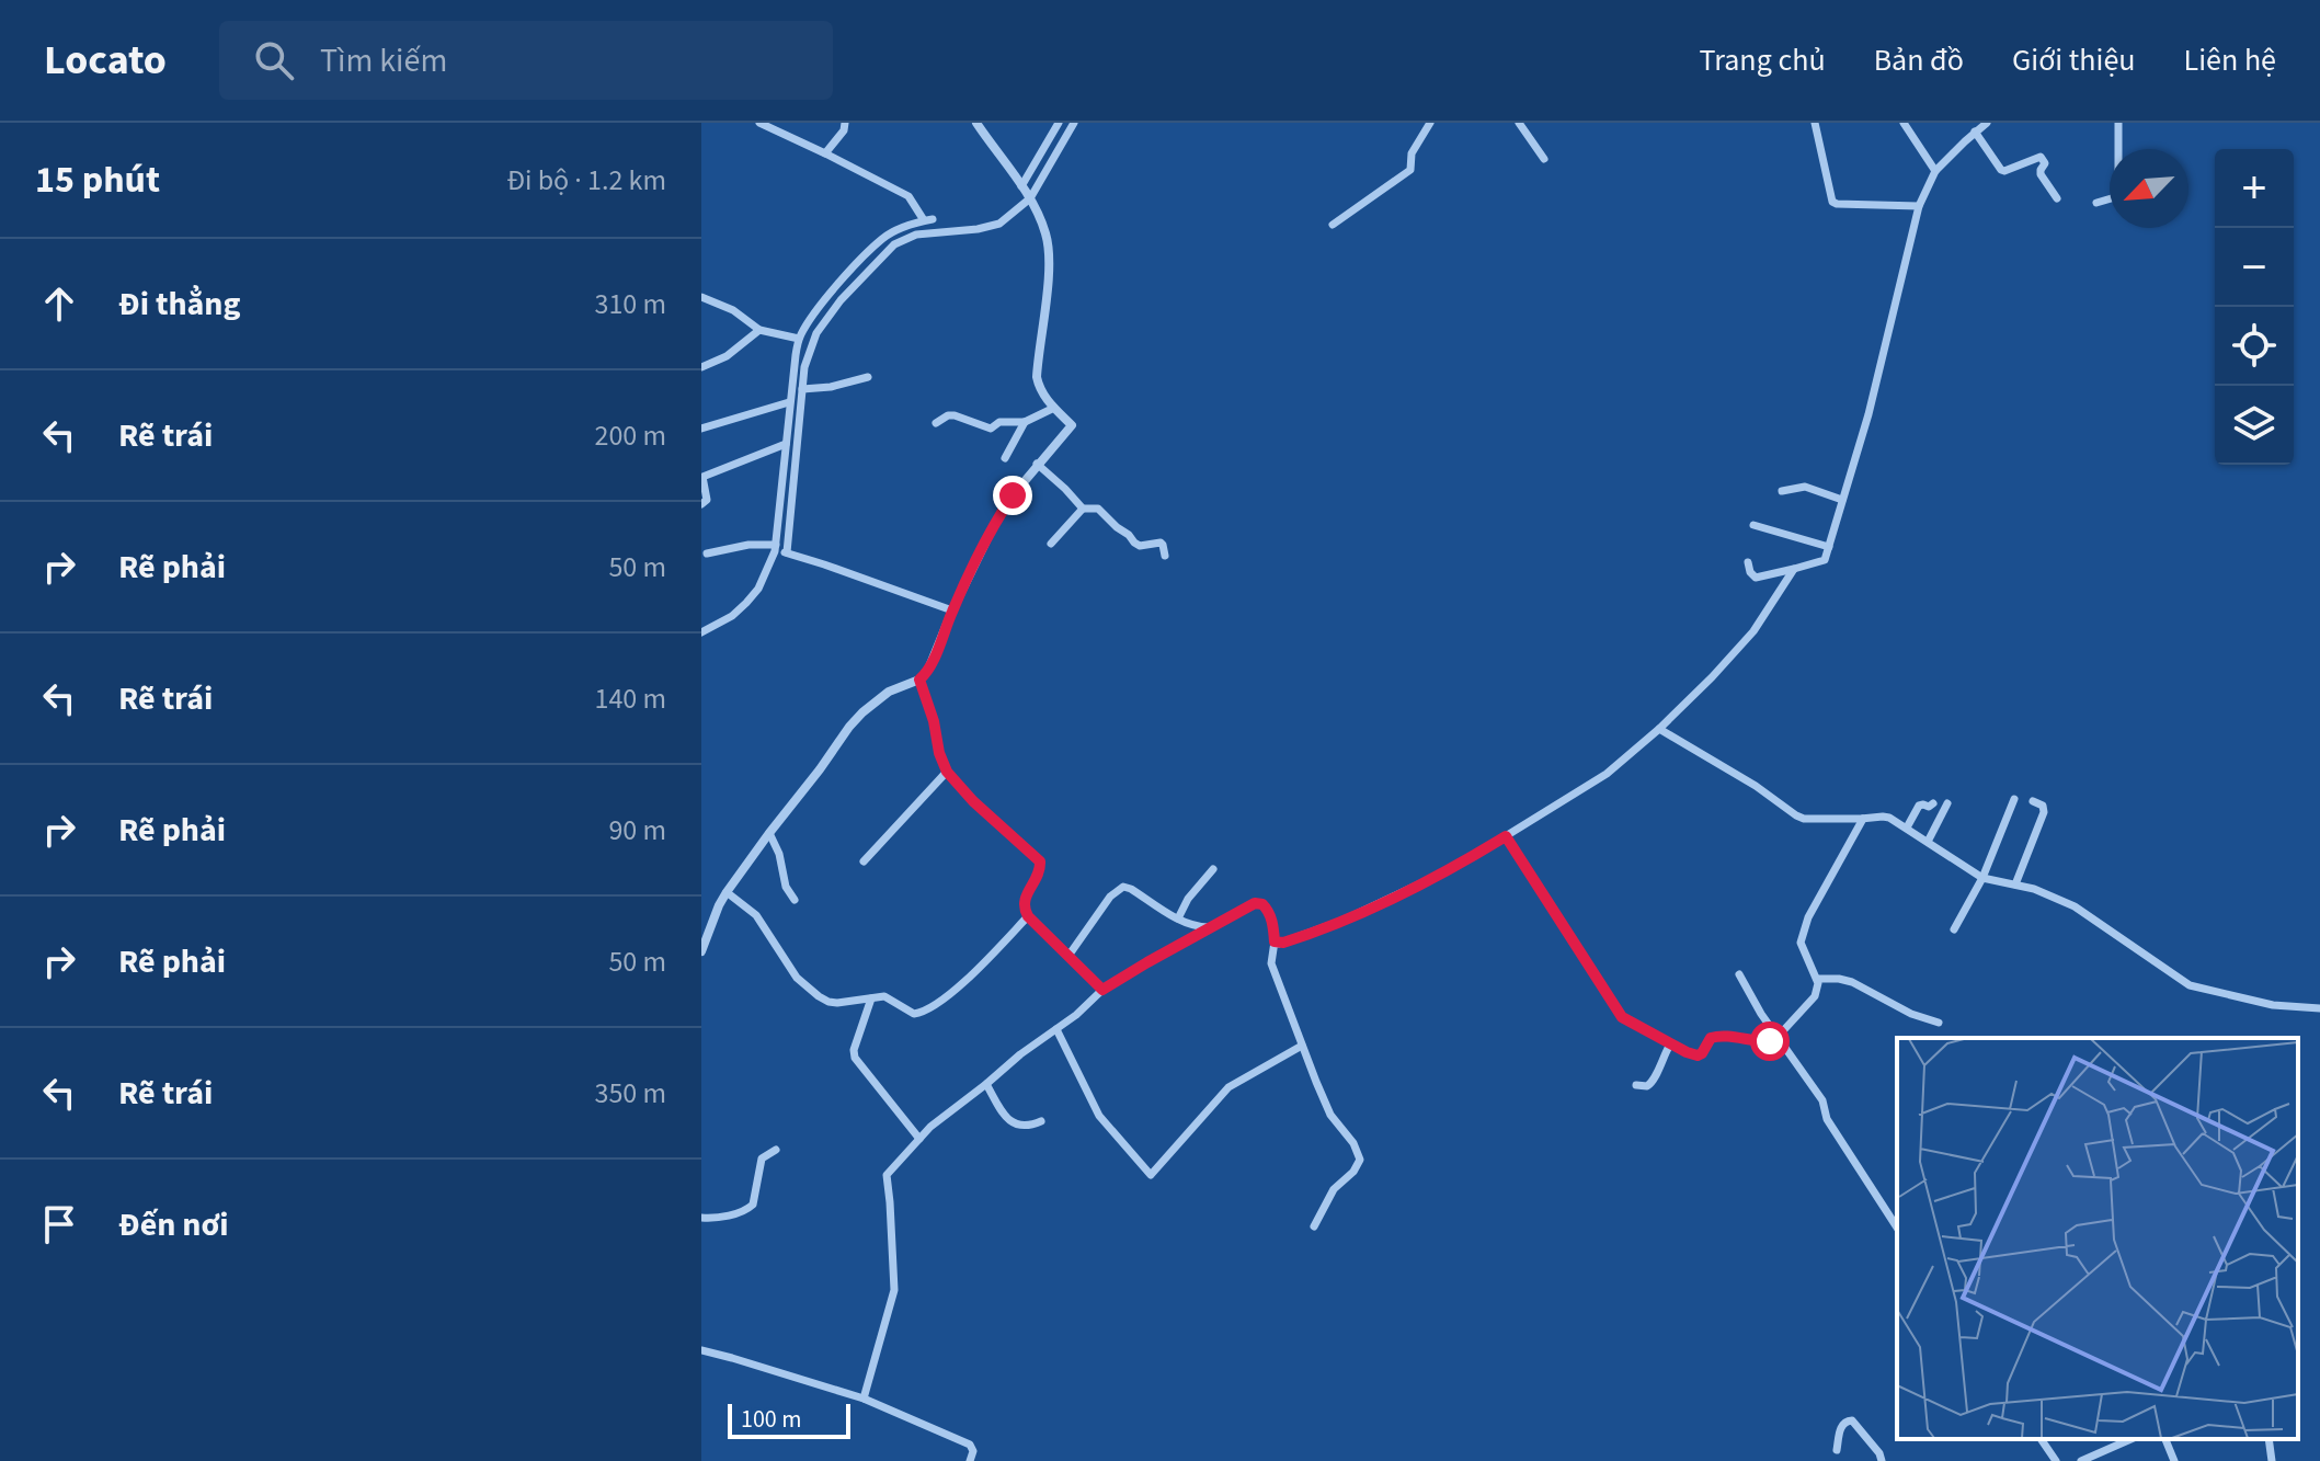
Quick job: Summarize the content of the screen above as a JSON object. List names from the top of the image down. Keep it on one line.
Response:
{"scale_bar":"100 m","north":"bottom left","page":{"header":"Locato","search":"Tìm kiếm","nav":["Trang chủ","Bản đồ","Giới thiệu","Liên hệ"],"heading":["15 phút","Đi bộ · 1.2 km"],"map_buttons":["+","−"],"list":[["Đi thẳng","310 m"],["Rẽ trái","200 m"],["Rẽ phải","50 m"],["Rẽ trái","140 m"],["Rẽ phải","90 m"],["Rẽ phải","50 m"],["Rẽ trái","350 m"],"Đến nơi"],"scale":"100 m"}}
